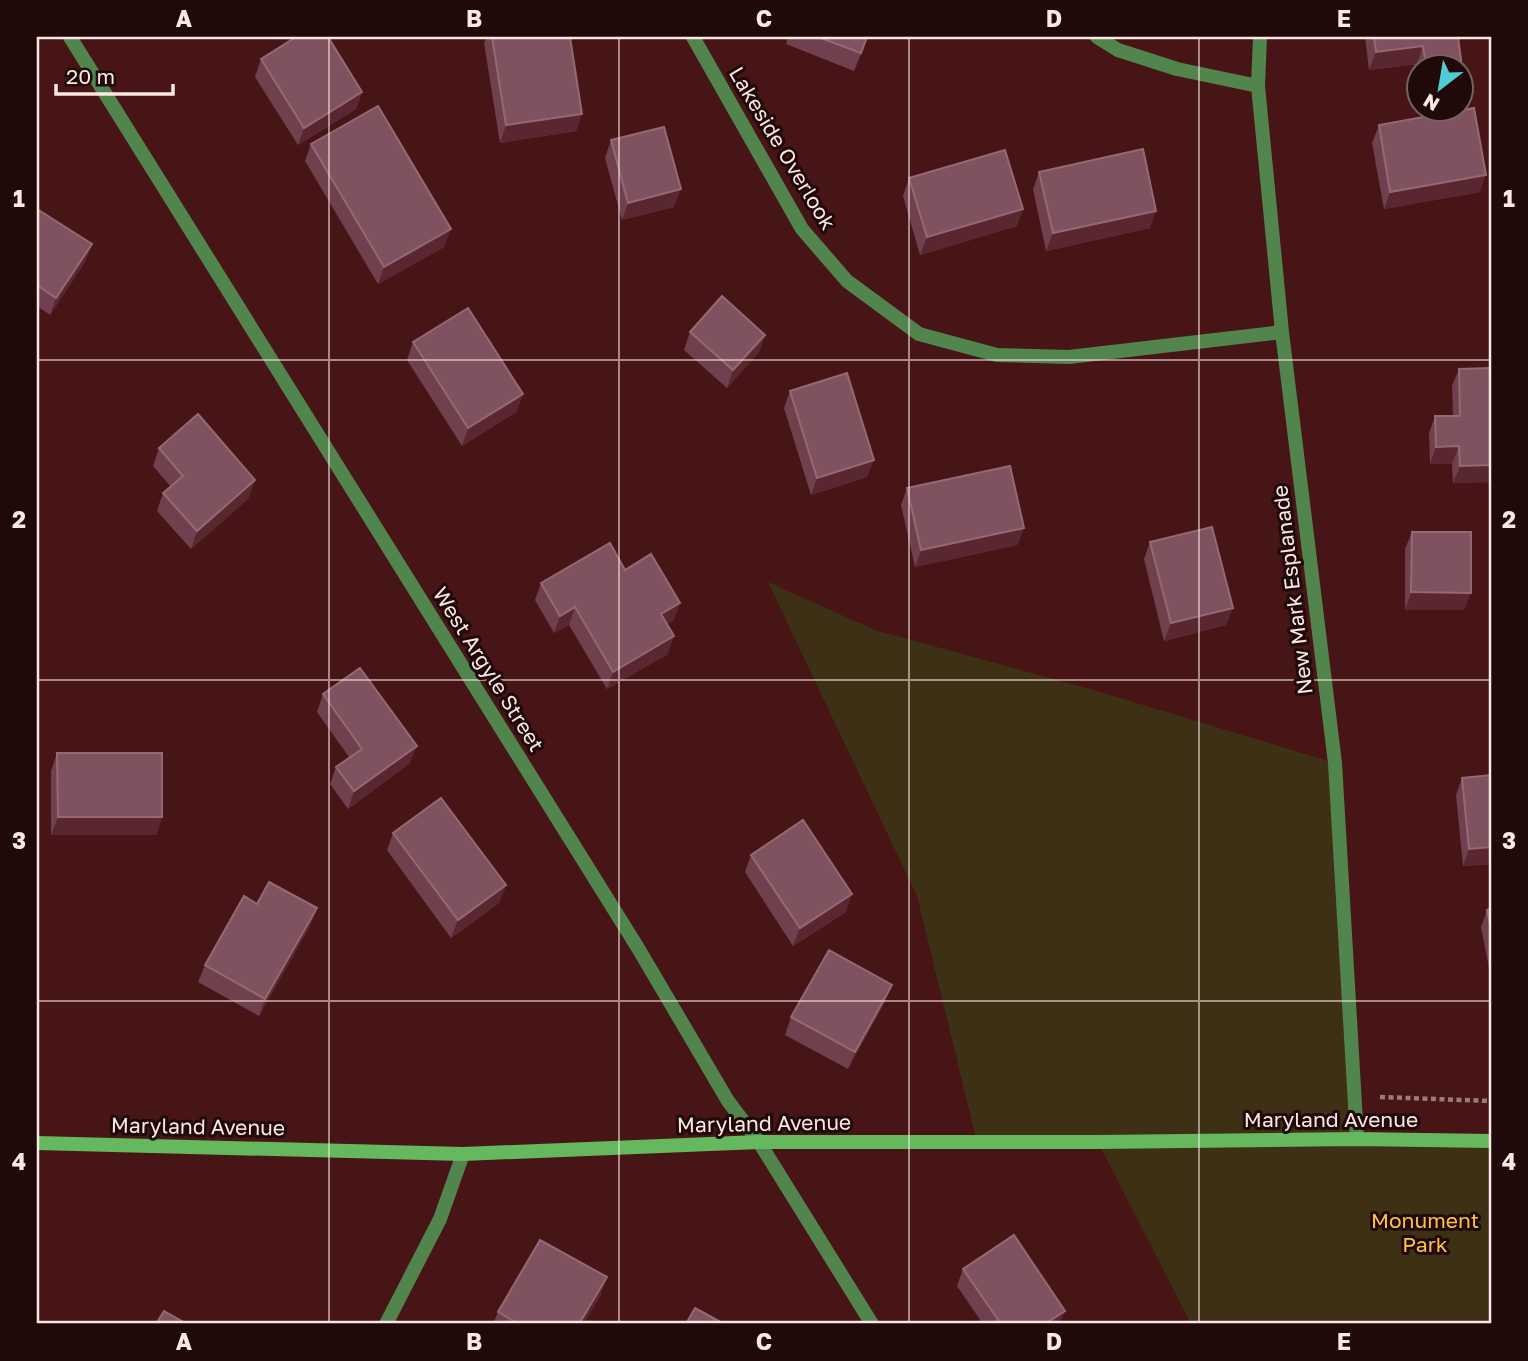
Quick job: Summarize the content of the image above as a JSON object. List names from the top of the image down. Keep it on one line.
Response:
{"streets":{"main road":["Maryland Avenue"],"street":["Lakeside Overlook","New Mark Esplanade","West Argyle Street"]},"crossings":[["Lakeside Overlook","New Mark Esplanade"],["New Mark Esplanade","Maryland Avenue"],["West Argyle Street","Maryland Avenue"]],"parks":["Monument Park"],"scale_bar":"20 m","north":"bottom left","grid":{"columns":["A","B","C","D","E"],"rows":["1","2","3","4"]}}
